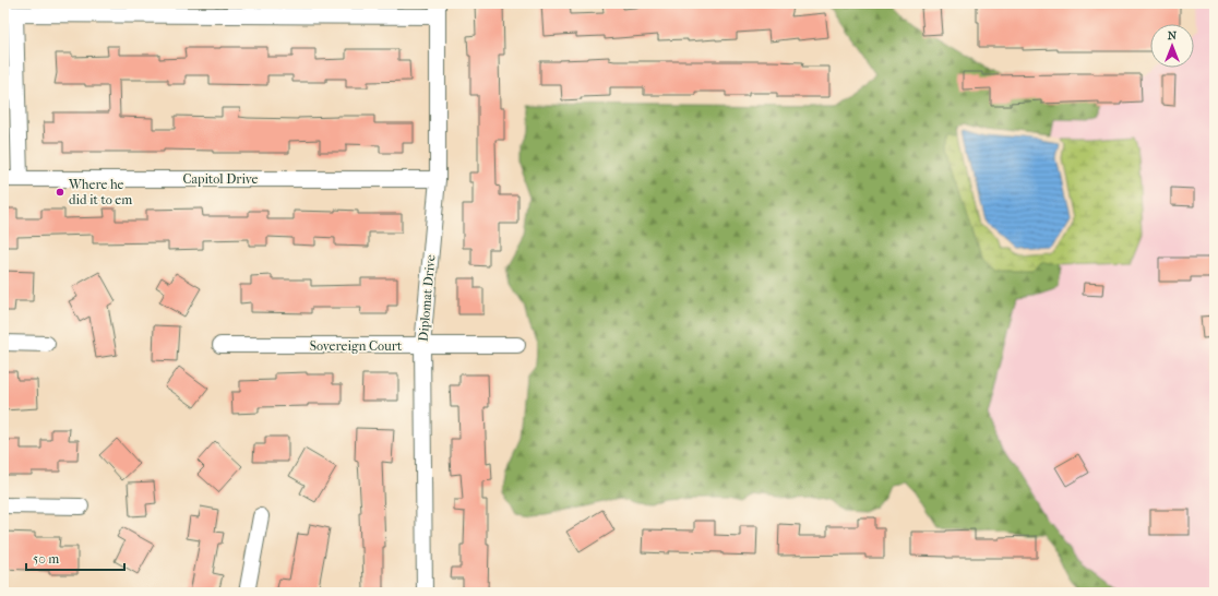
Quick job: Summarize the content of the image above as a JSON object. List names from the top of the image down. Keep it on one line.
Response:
{"streets":{"street":["Capitol Drive","Diplomat Drive","Sovereign Court"]},"crossings":[["Capitol Drive","Diplomat Drive"],["Diplomat Drive","Sovereign Court"]],"places":["Where he did it to em"],"scale_bar":"50 m","north":"top"}
